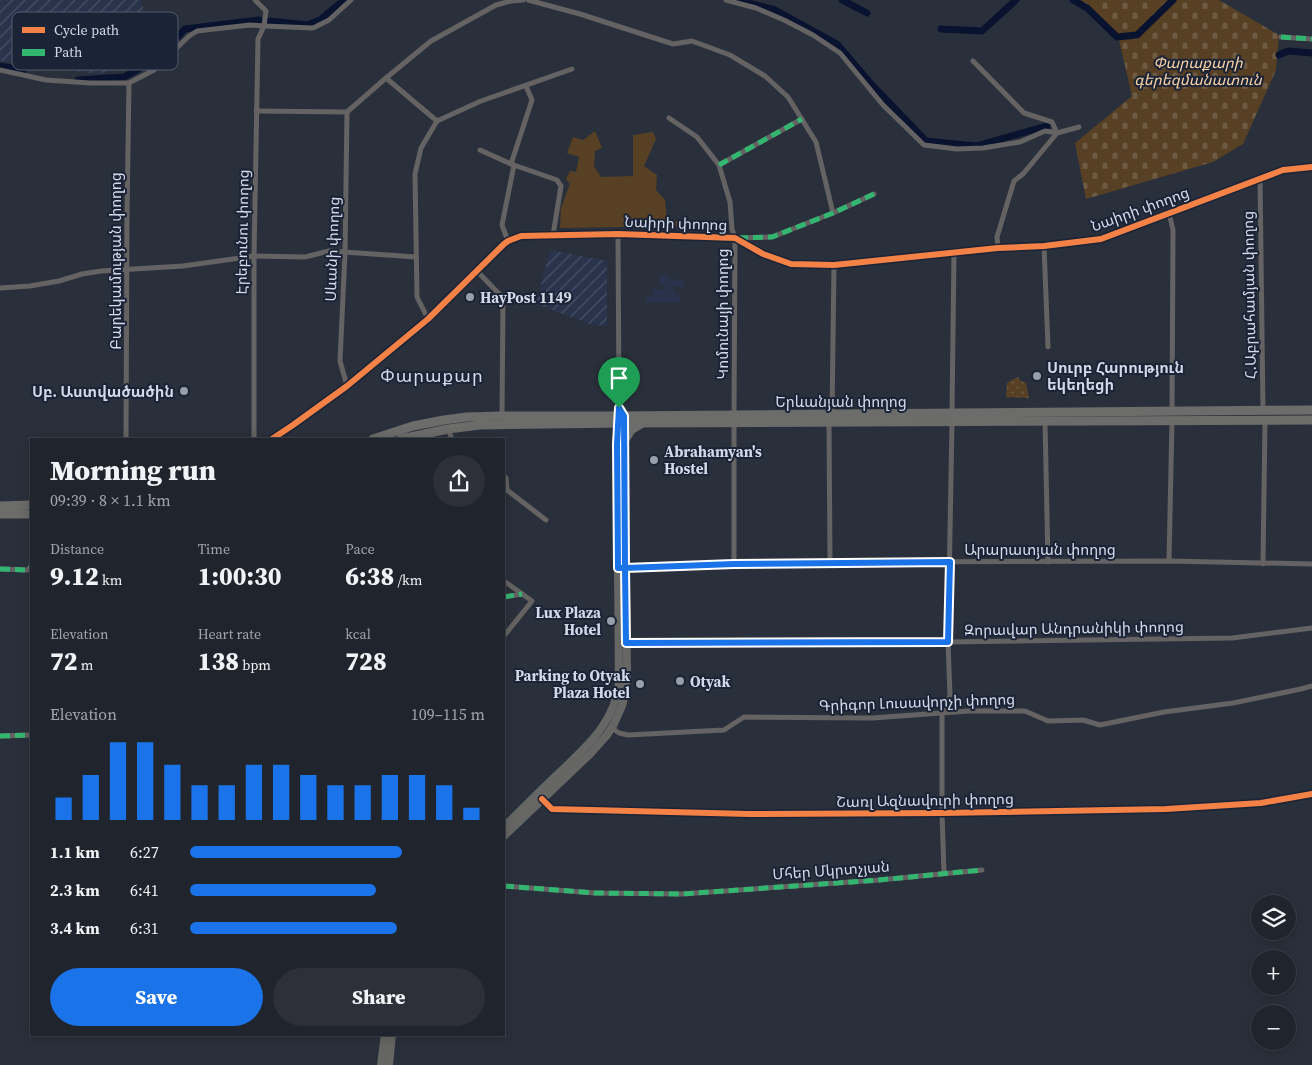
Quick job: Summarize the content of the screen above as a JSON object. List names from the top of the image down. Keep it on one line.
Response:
{"streets":{"highway":["Երևանյան փողոց"],"street":["Նաիրի փողոց","Էրեբունու փողոց","Սևանի փողոց","Բարեկամության փողոց","Հ.Աբրահամյան փողոց","Կոմունայի փողոց","Արարատյան փողոց","Զորավար Անդրանիկի փողոց","Գրիգոր Լուսավորչի փողոց","Շառլ Ազնավուրի փողոց","Մհեր Մկրտչյան"]},"crossings":[["Նաիրի փողոց","Հ.Աբրահամյան փողոց"],["Նաիրի փողոց","Կոմունայի փողոց"],["Հ.Աբրահամյան փողոց","Երևանյան փողոց"],["Կոմունայի փողոց","Երևանյան փողոց"],["Կոմունայի փողոց","Արարատյան փողոց"]],"districts":["Փարաքար"],"parks":["Փարաքարի գերեզմանատուն"],"places":["HayPost 1149","Սուրբ Հարություն եկեղեցի","Սբ. Աստվածածին","Abrahamyan's Hostel","Lux Plaza Hotel","Otyak","Parking to Otyak Plaza Hotel"],"legend":["Cycle path","Path"],"page":{"heading":["Morning run","09:39 · 8 × 1.1 km"],"stats":[["Distance","9.12 km"],["Time","1:00:30"],["Pace","6:38 /km"],["Elevation","72 m"],["Heart rate","138 bpm"],["kcal","728"]],"chart":["Elevation","109–115 m"],"list":[{"name":"1.1 km","note":"6:27"},{"name":"2.3 km","note":"6:41"},{"name":"3.4 km","note":"6:31"}],"map_buttons":["+","−"],"buttons":["Save","Share"]}}
